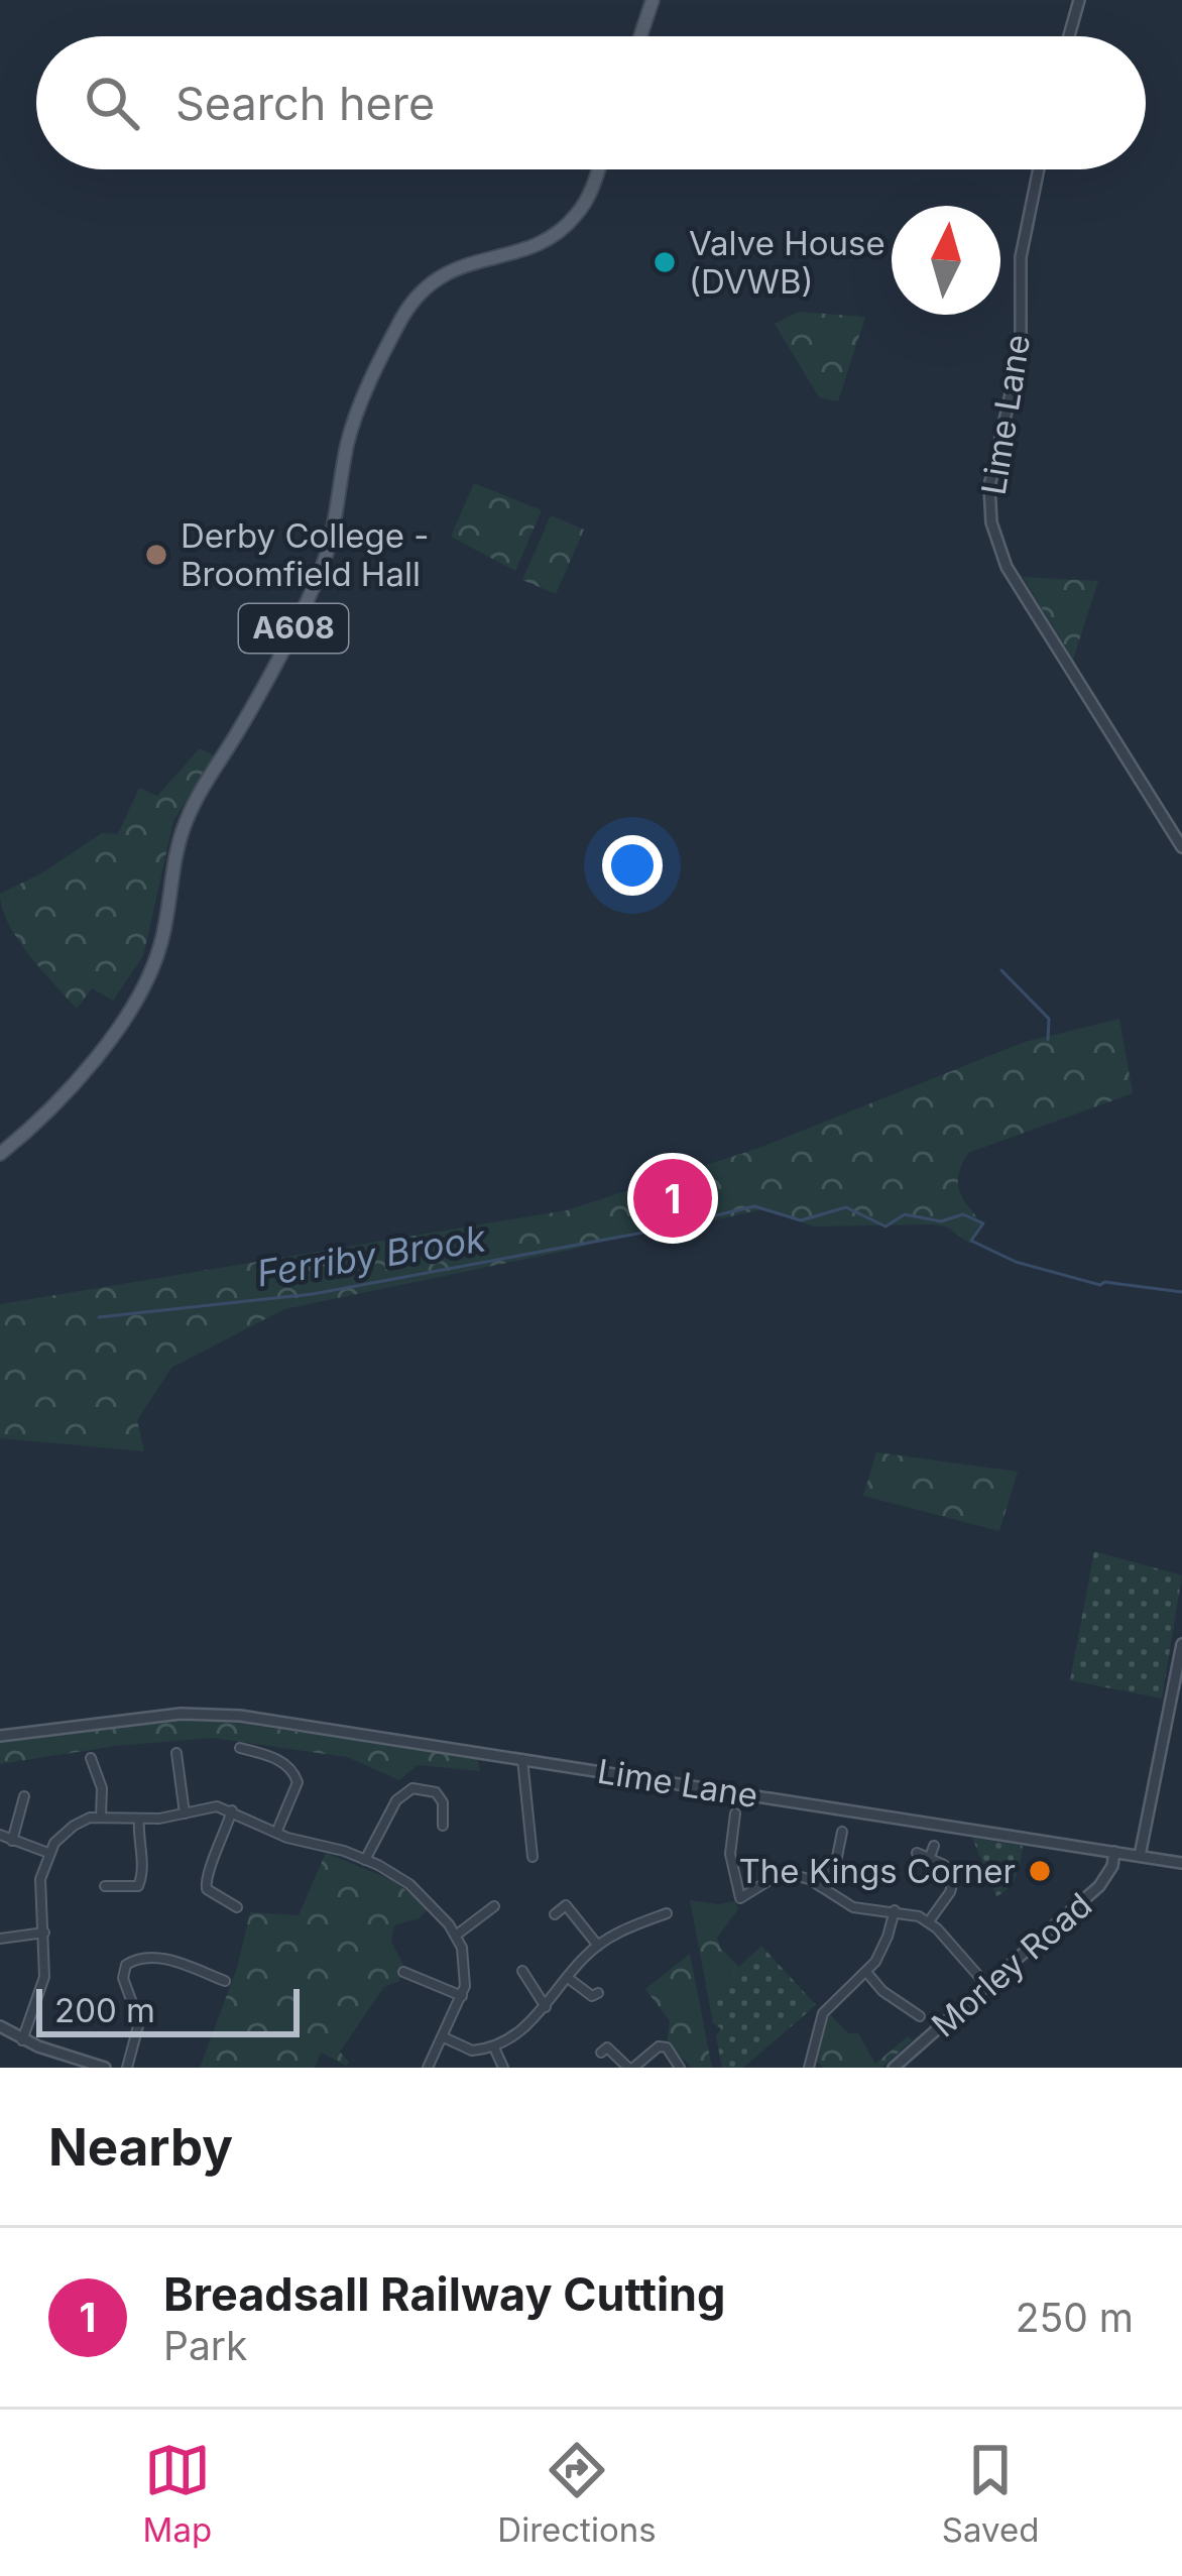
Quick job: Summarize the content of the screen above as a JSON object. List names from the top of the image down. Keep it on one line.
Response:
{"streets":{"main road":["A608"],"street":["Lime Lane","Morley Road"]},"crossings":[["Lime Lane","Morley Road"]],"water":["Ferriby Brook"],"places":["Valve House (DVWB)","Derby College - Broomfield Hall","The Kings Corner"],"scale_bar":"200 m","north":"top","page":{"search":"Search here","pins":"1","scale":"200 m","heading":"Nearby","list":[{"mark":"1","name":"Breadsall Railway Cutting","note":"Park","value":"250 m"}],"nav":["Map","Directions","Saved"]}}
